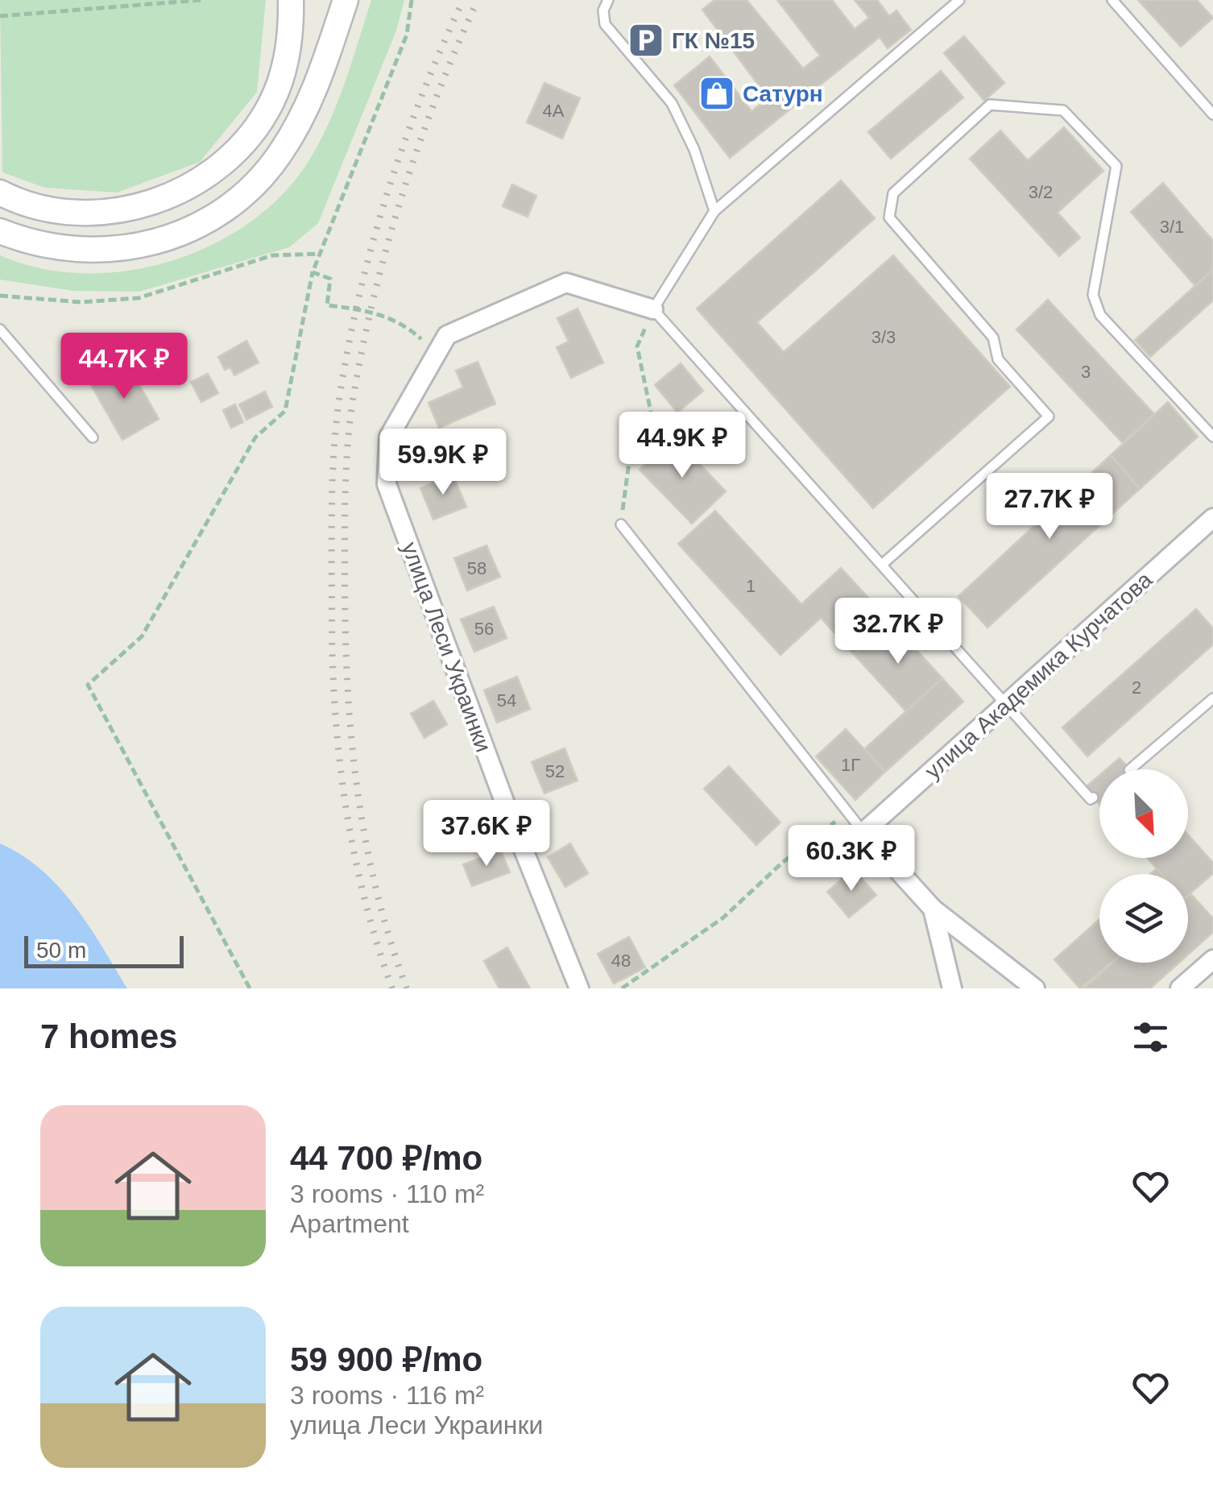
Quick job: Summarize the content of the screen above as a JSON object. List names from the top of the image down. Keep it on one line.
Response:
{"streets":{"street":["улица Леси Украинки","улица Академика Курчатова"]},"places":{"parking":["ГК №15"],"shop":["Сатурн"]},"house_numbers":["4А","3/2","3/1","3/3","3","58","1","56","2","54","1Г","52","48"],"scale_bar":"50 m","north":"bottom right","page":{"price":["44.7K ₽","44.9K ₽","59.9K ₽","27.7K ₽","32.7K ₽","37.6K ₽","60.3K ₽"],"scale":"50 m","heading":"7 homes","list":[{"name":"44 700 ₽/mo","note":"3 rooms · 110 m² · Apartment"},{"name":"59 900 ₽/mo","note":"3 rooms · 116 m² · улица Леси Украинки"}]}}
